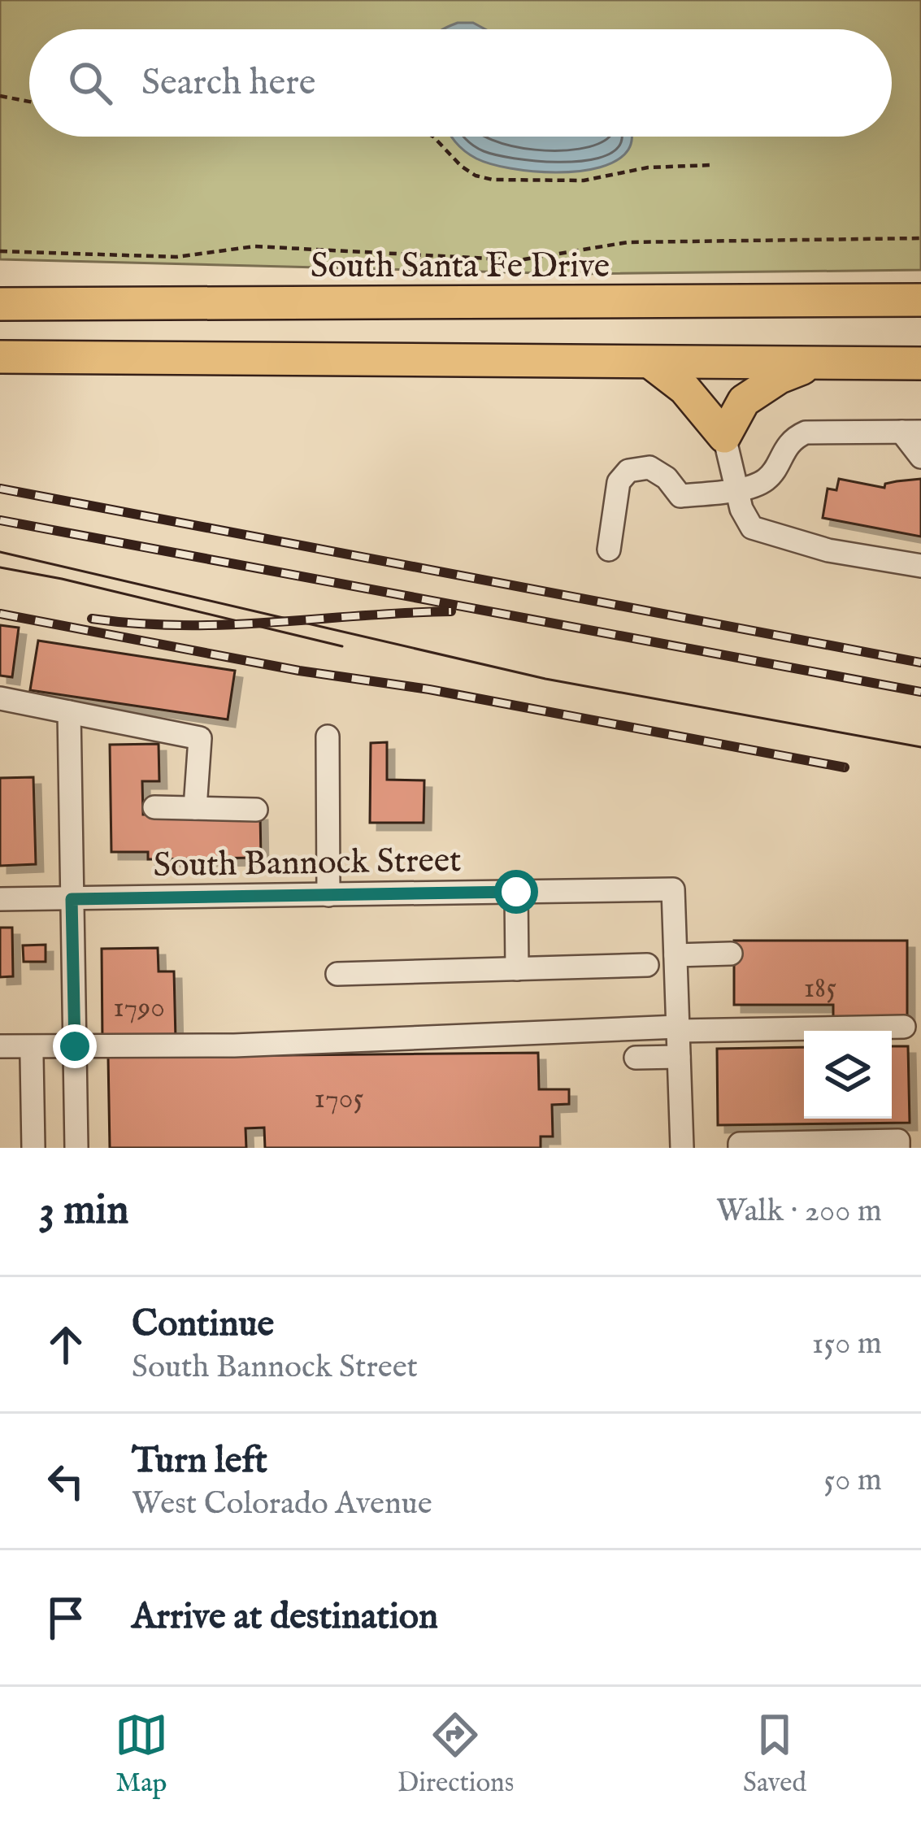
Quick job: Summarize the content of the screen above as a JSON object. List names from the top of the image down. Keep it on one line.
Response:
{"streets":{"highway":["South Santa Fe Drive"],"street":["South Bannock Street"]},"house_numbers":["185","1790","1705"],"page":{"search":"Search here","heading":["3 min","Walk · 200 m"],"list":[["Continue","South Bannock Street","150 m"],["Turn left","West Colorado Avenue","50 m"],"Arrive at destination"],"nav":["Map","Directions","Saved"]}}
